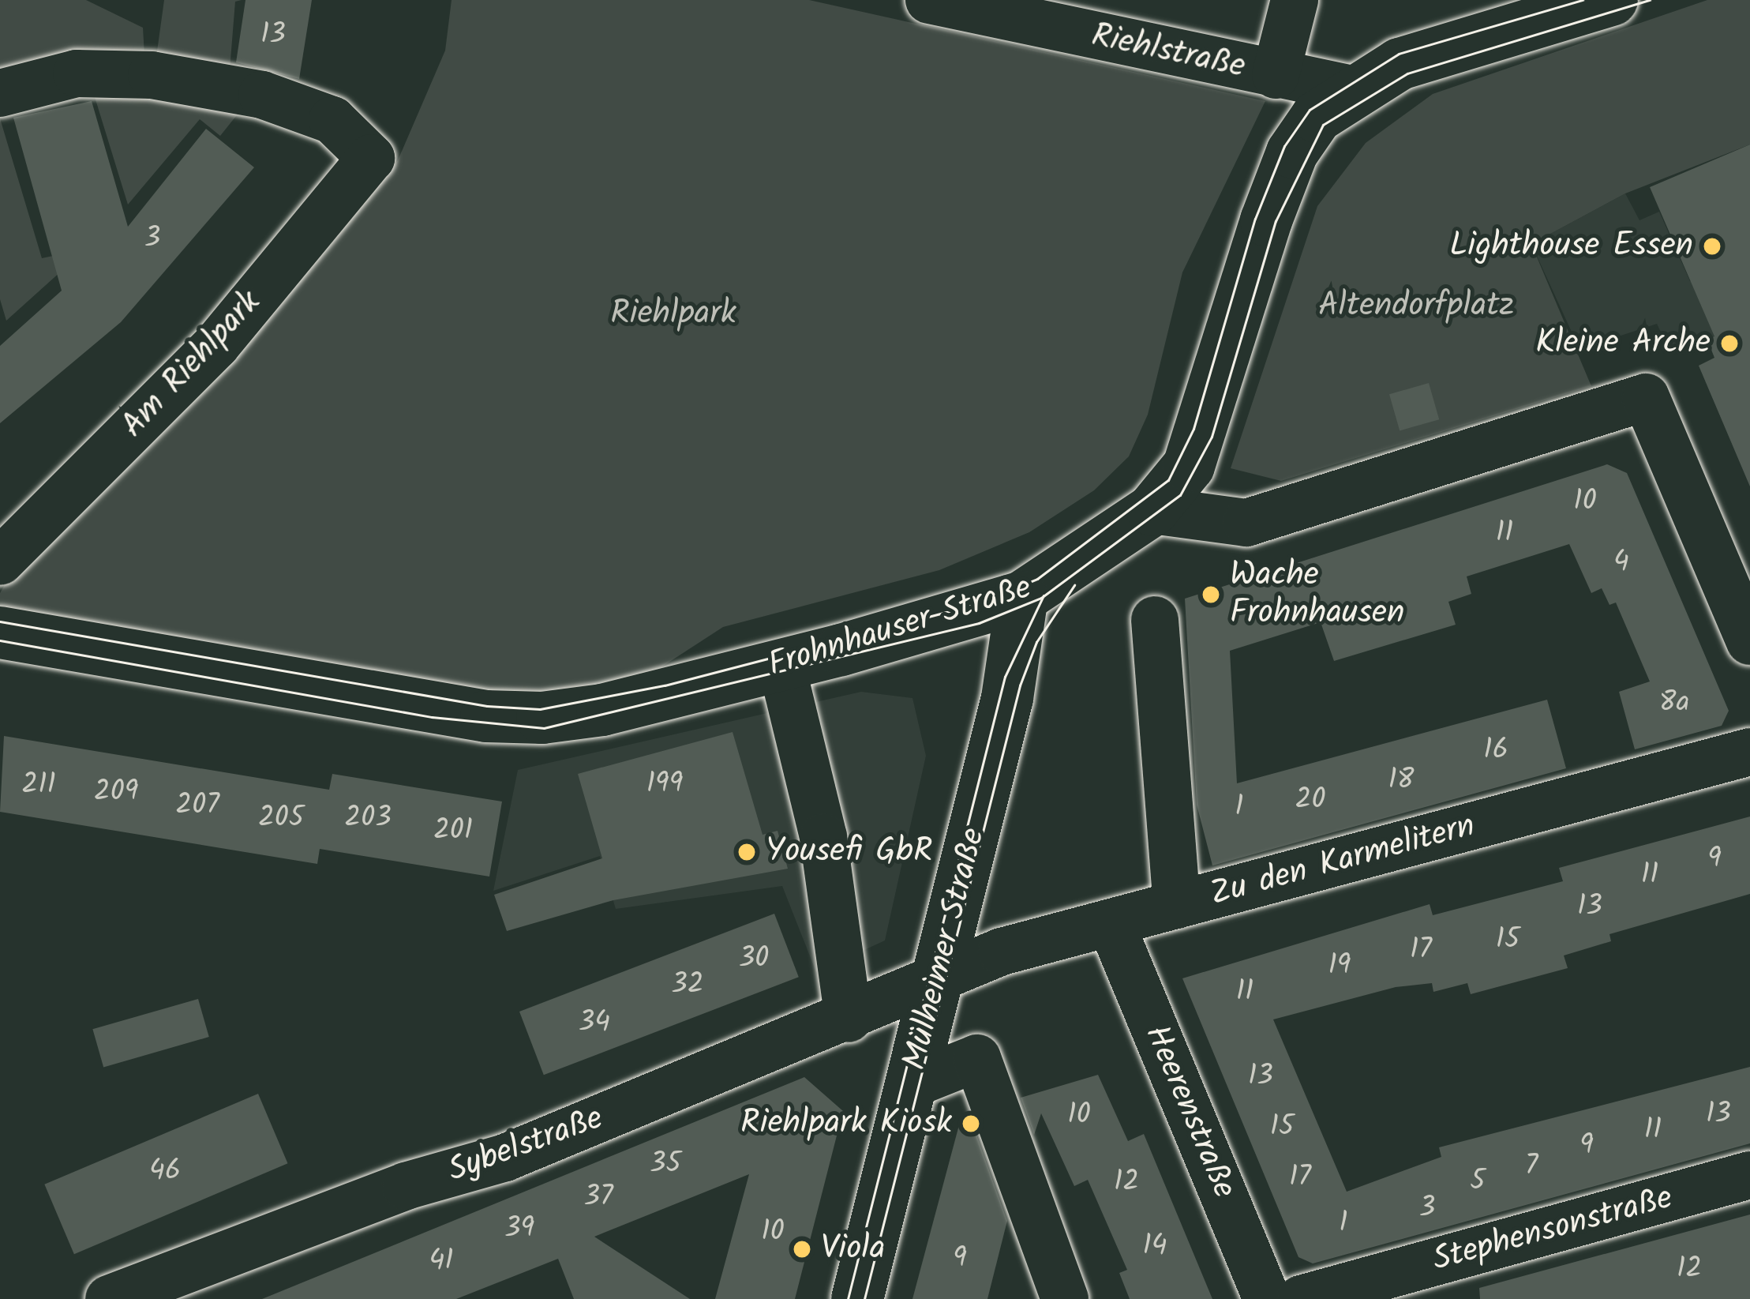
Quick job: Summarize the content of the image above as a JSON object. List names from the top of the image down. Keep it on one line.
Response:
{"streets":{"main road":["Frohnhauser Straße","Mülheimer Straße"],"street":["Riehlstraße","Am Riehlpark","Zu den Karmelitern","Heerenstraße","Sybelstraße","Stephensonstraße"]},"crossings":[["Riehlstraße","Frohnhauser Straße"],["Frohnhauser Straße","Mülheimer Straße"],["Zu den Karmelitern","Mülheimer Straße"],["Zu den Karmelitern","Heerenstraße"],["Zu den Karmelitern","Sybelstraße"],["Mülheimer Straße","Sybelstraße"]],"parks":["Altendorfplatz","Riehlpark"],"places":["Lighthouse Essen","Kleine Arche","Wache Frohnhausen","Yousefi GbR","Riehlpark Kiosk","Viola"],"house_numbers":["13","3","10","11","4","8a","16","18","199","211","209","20","207","1","205","203","201","9","11","13","15","17","30","19","32","11","34","13","13","10","15","11","9","35","7","46","17","5","12","37","3","1","39","10","14","9","41","12"]}
